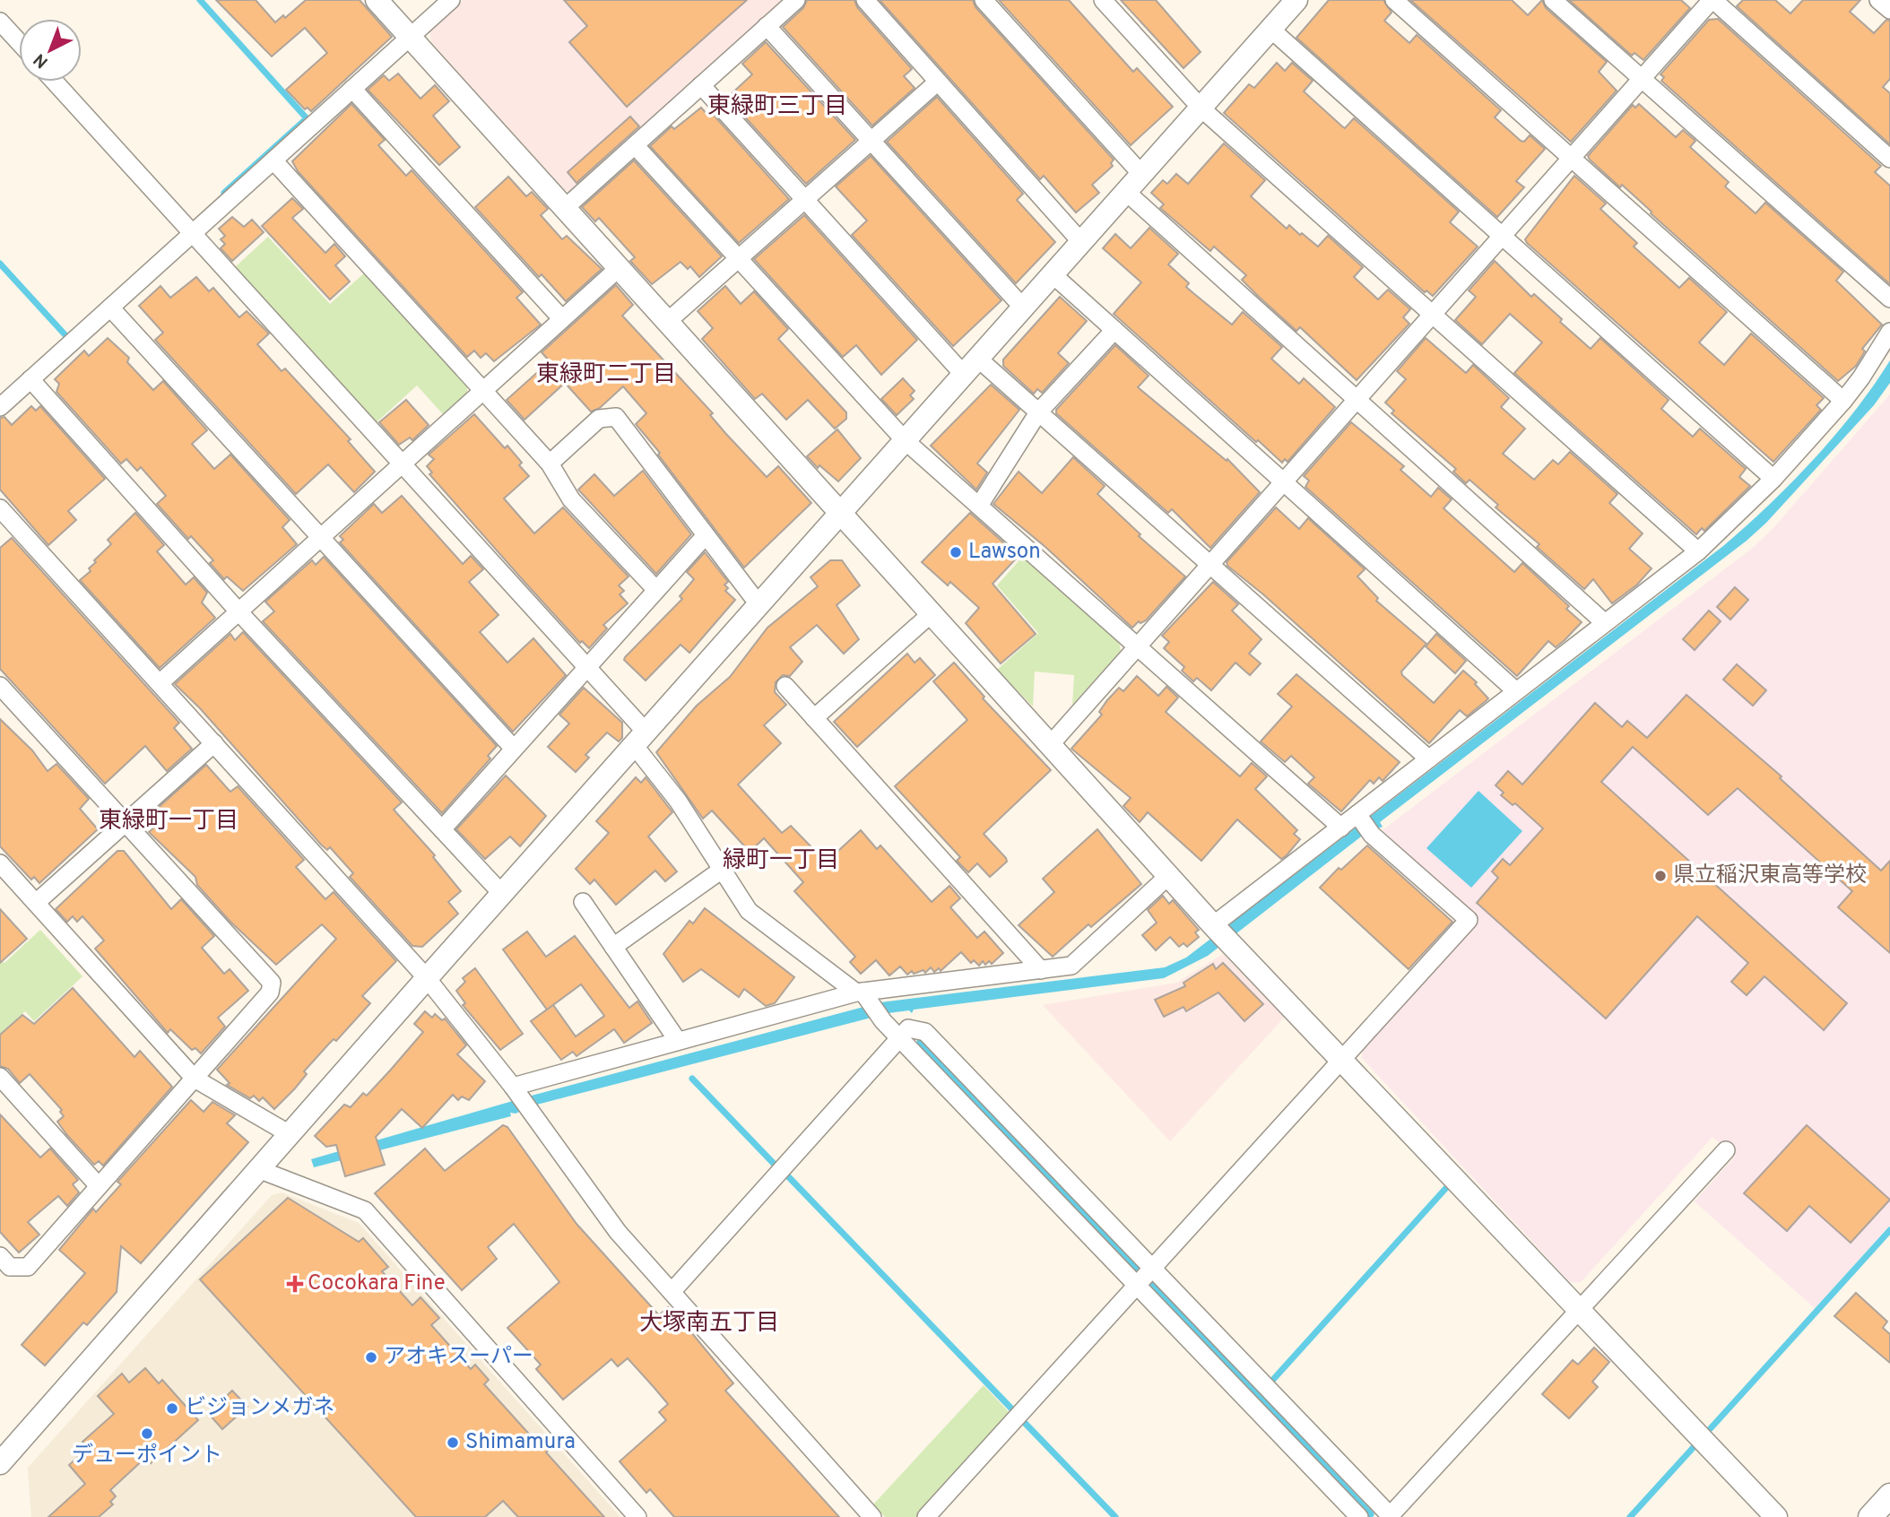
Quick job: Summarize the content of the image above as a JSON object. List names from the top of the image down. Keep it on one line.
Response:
{"districts":["東緑町三丁目","東緑町二丁目","東緑町一丁目","緑町一丁目","大塚南五丁目"],"places":{"other":["Lawson","県立稲沢東高等学校","アオキスーパー","ビジョンメガネ","デューポイント","Shimamura"],"health":["Cocokara Fine"]},"north":"bottom left"}
